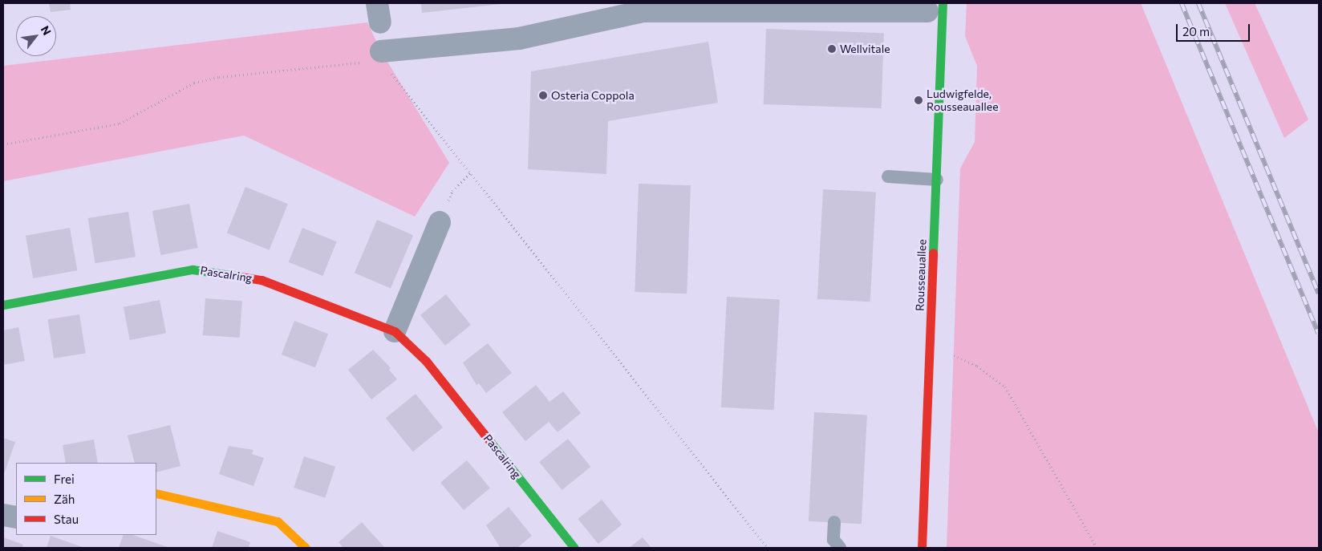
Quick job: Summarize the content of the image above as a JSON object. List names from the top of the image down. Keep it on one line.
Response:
{"streets":{"street":["Pascalring","Rousseauallee"]},"places":["Wellvitale","Osteria Coppola","Ludwigfelde, Rousseauallee"],"legend":["Frei","Zäh","Stau"],"scale_bar":"20 m","north":"top right"}
